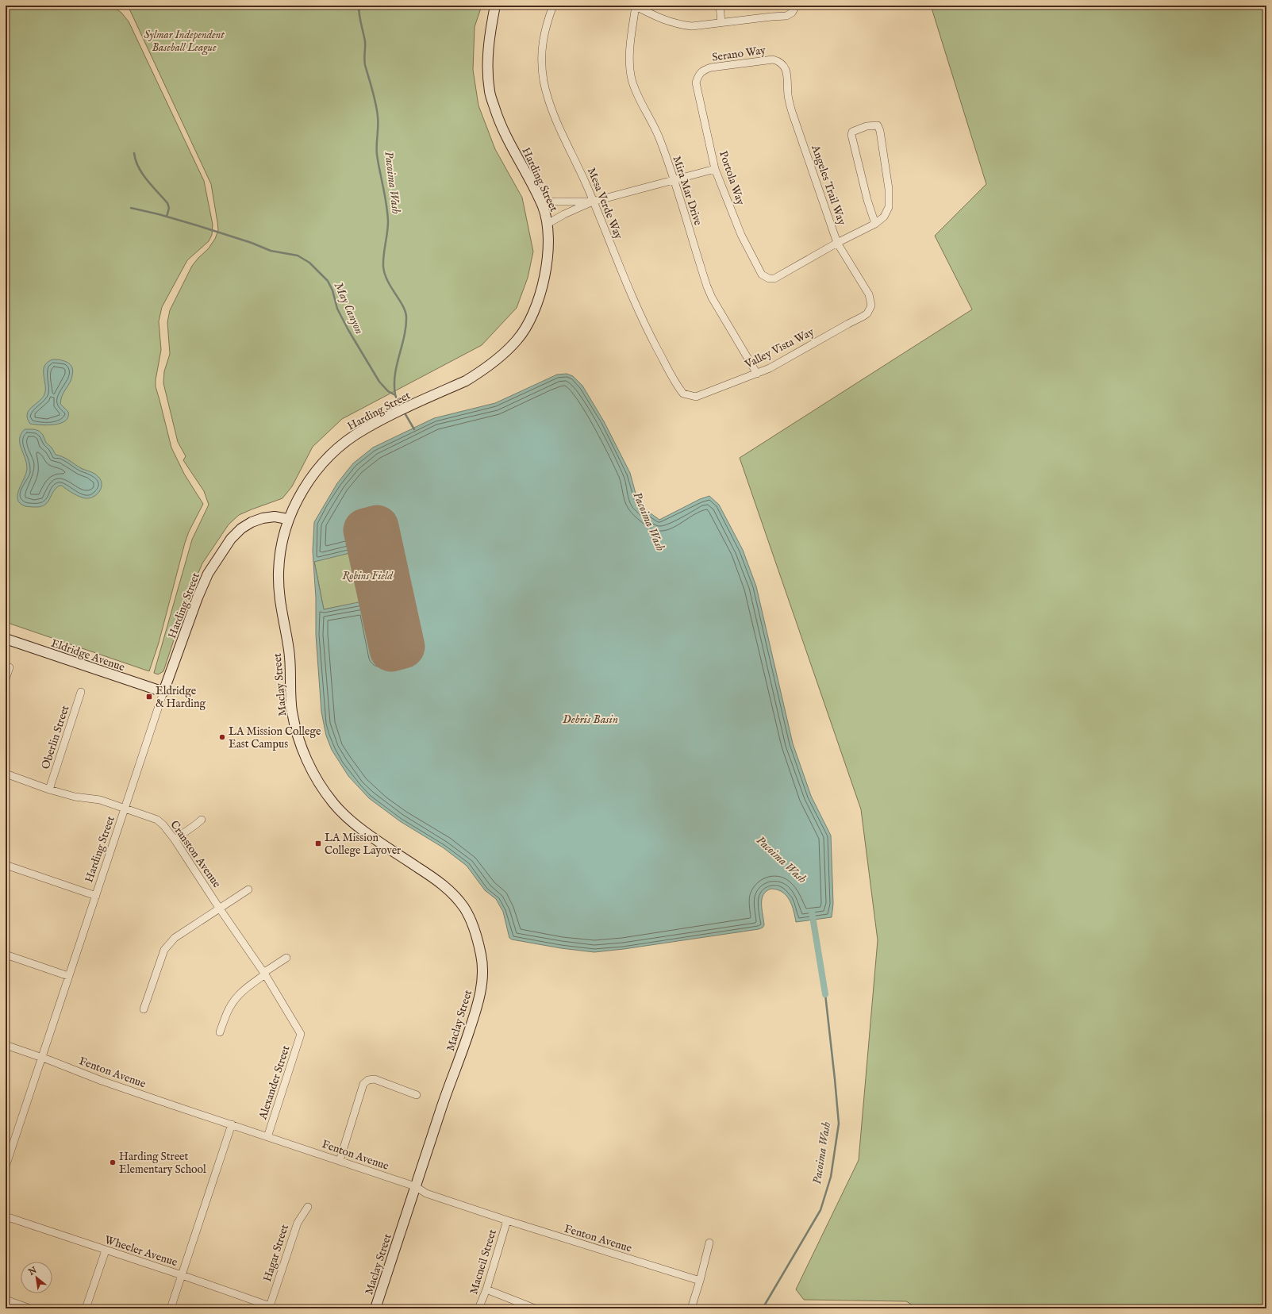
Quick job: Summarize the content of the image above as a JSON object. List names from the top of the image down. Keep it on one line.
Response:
{"streets":{"street":["Serano Way","Portola Way","Harding Street","Angeles Trail Way","Mira Mar Drive","Mesa Verde Way","Valley Vista Way","Eldridge Avenue","Maclay Street","Oberlin Street","Cranston Avenue","Fenton Avenue","Alexander Street","Wheeler Avenue","Hagar Street","Macneil Street"]},"crossings":[["Serano Way","Portola Way"],["Serano Way","Angeles Trail Way"],["Portola Way","Angeles Trail Way"],["Harding Street","Eldridge Avenue"],["Harding Street","Maclay Street"],["Harding Street","Cranston Avenue"],["Harding Street","Fenton Avenue"],["Angeles Trail Way","Valley Vista Way"],["Mira Mar Drive","Valley Vista Way"],["Mesa Verde Way","Valley Vista Way"],["Maclay Street","Fenton Avenue"],["Oberlin Street","Cranston Avenue"],["Cranston Avenue","Alexander Street"],["Fenton Avenue","Alexander Street"],["Fenton Avenue","Macneil Street"],["Wheeler Avenue","Hagar Street"]],"water":["Pacoima Wash","May Canyon","Debris Basin"],"parks":["Sylmar Independent Baseball League","Robins Field"],"places":{"transit":["Eldridge & Harding","LA Mission College Layover"],"other":["LA Mission College East Campus","Harding Street Elementary School"]},"north":"top left"}
